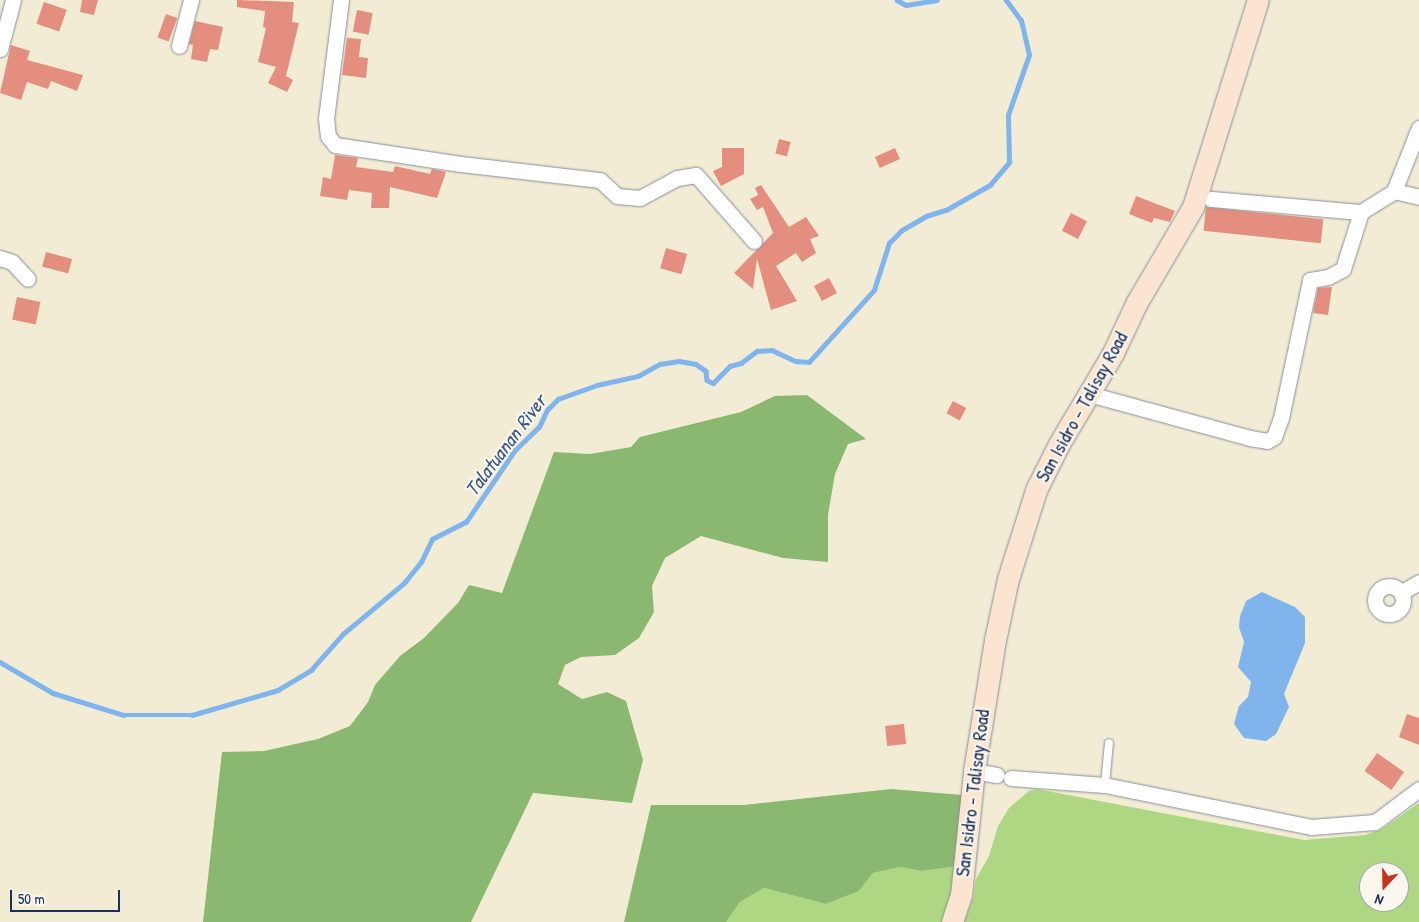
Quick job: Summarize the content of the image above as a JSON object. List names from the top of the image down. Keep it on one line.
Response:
{"streets":{"street":["San Isidro - Talisay Road"]},"water":["Talatuanan River"],"scale_bar":"50 m","north":"bottom"}
